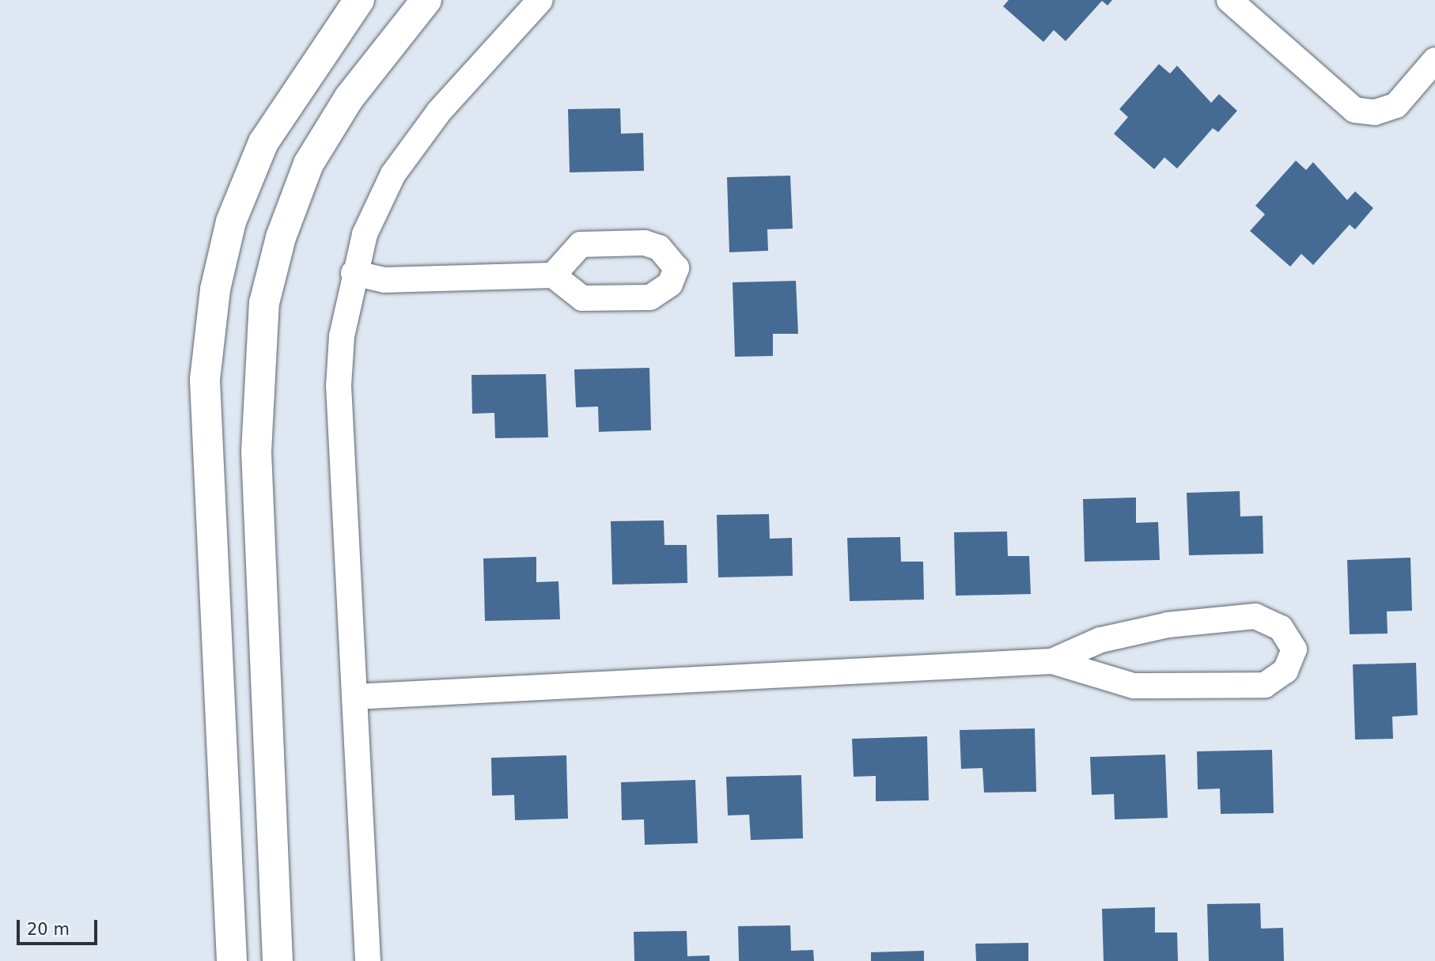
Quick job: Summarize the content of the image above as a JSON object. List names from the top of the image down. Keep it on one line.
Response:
{"scale_bar":"20 m"}
